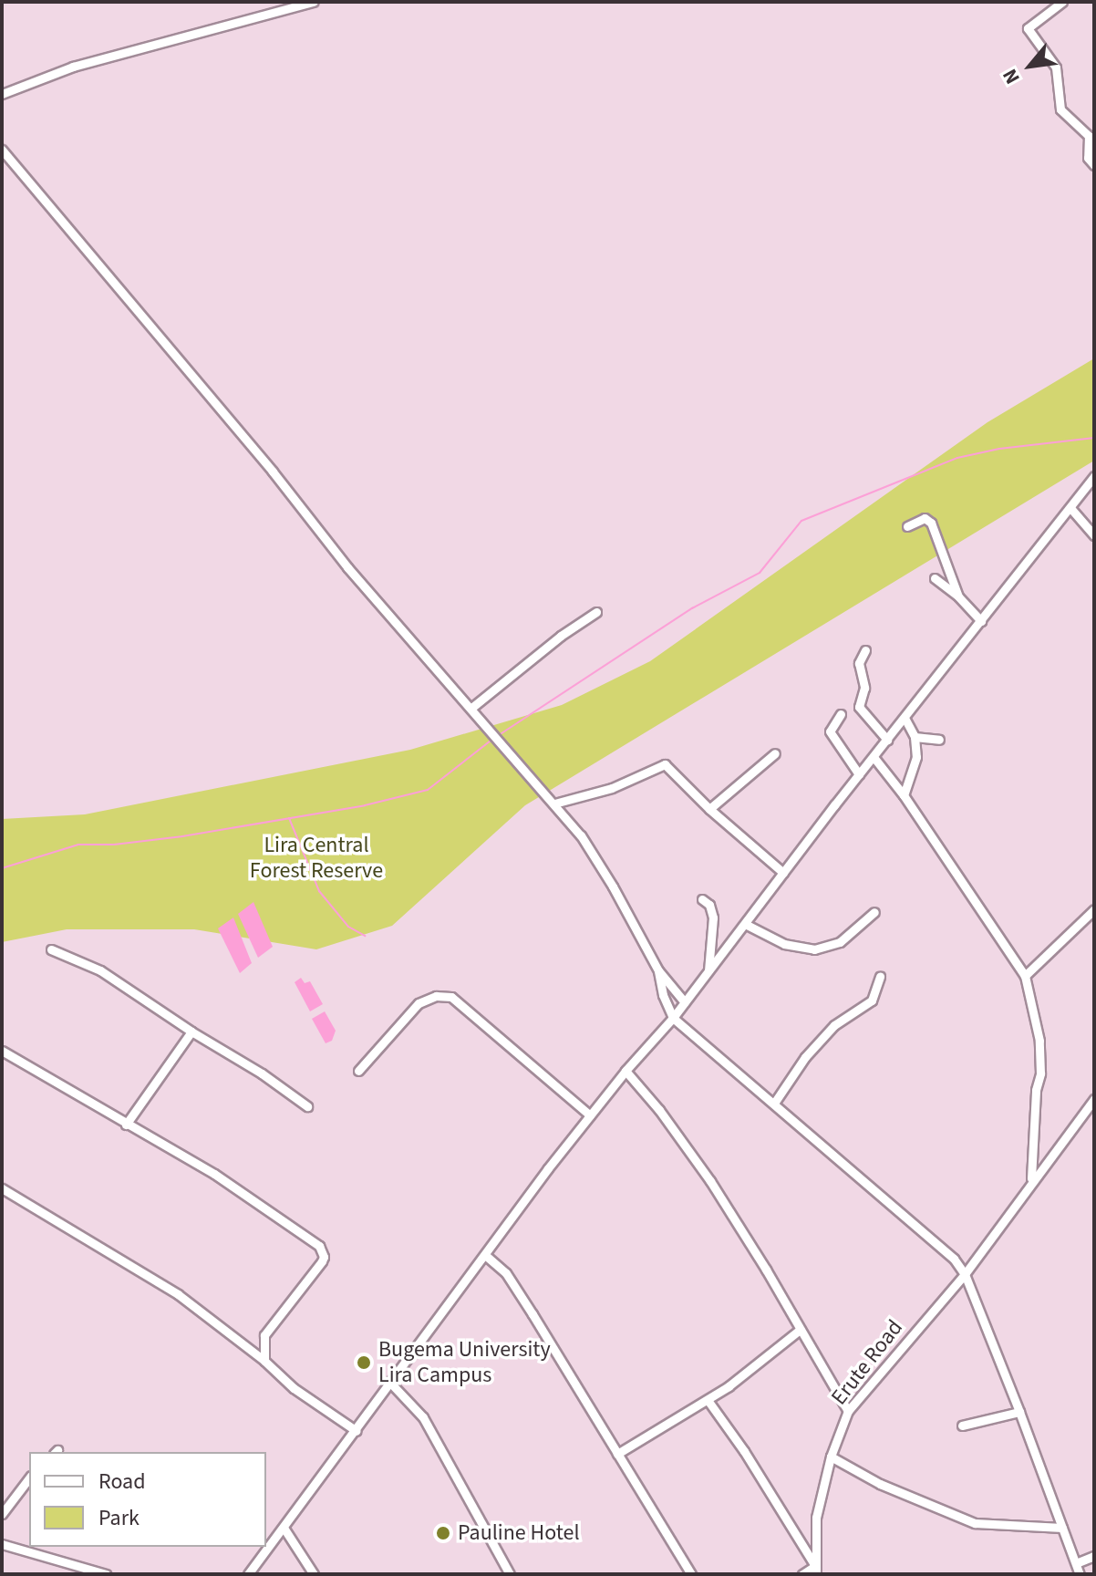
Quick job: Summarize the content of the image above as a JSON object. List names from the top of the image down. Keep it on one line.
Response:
{"streets":{"street":["Erute Road"]},"parks":["Lira Central Forest Reserve"],"places":["Bugema University Lira Campus","Pauline Hotel"],"legend":["Road","Park"],"north":"bottom left"}
